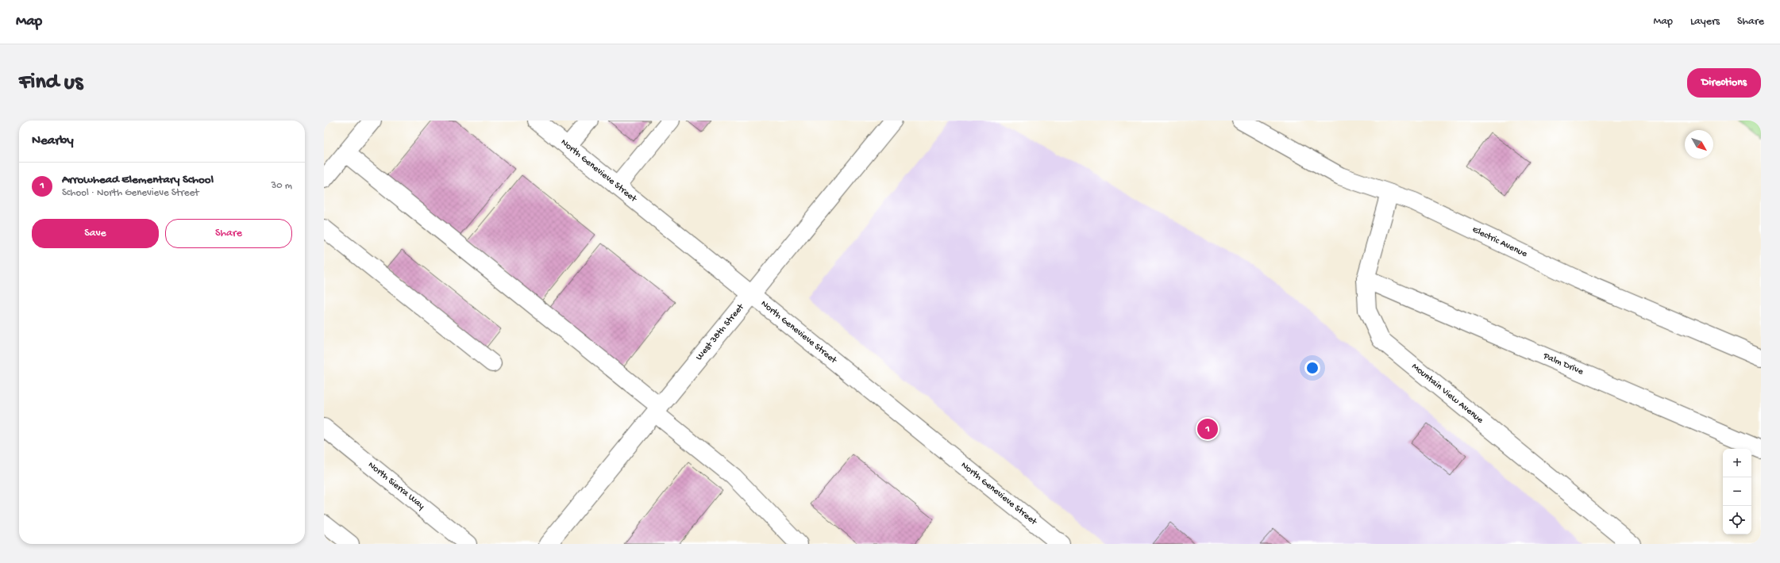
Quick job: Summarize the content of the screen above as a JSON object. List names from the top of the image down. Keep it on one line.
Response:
{"streets":{"street":["North Genevieve Street","Electric Avenue","West 38th Street","Palm Drive","Mountain View Avenue","North Sierra Way"]},"crossings":[["North Genevieve Street","West 38th Street"],["Electric Avenue","Mountain View Avenue"],["Palm Drive","Mountain View Avenue"]],"north":"bottom right","page":{"header":"Map","nav":["Map","Layers","Share"],"buttons":["Directions",["Save","Share"]],"title":"Find us","heading":"Nearby","list":[{"mark":"1","name":"Arrowhead Elementary School","note":"School · North Genevieve Street","value":"30 m"}],"pins":"1","map_buttons":["+","−"]}}
